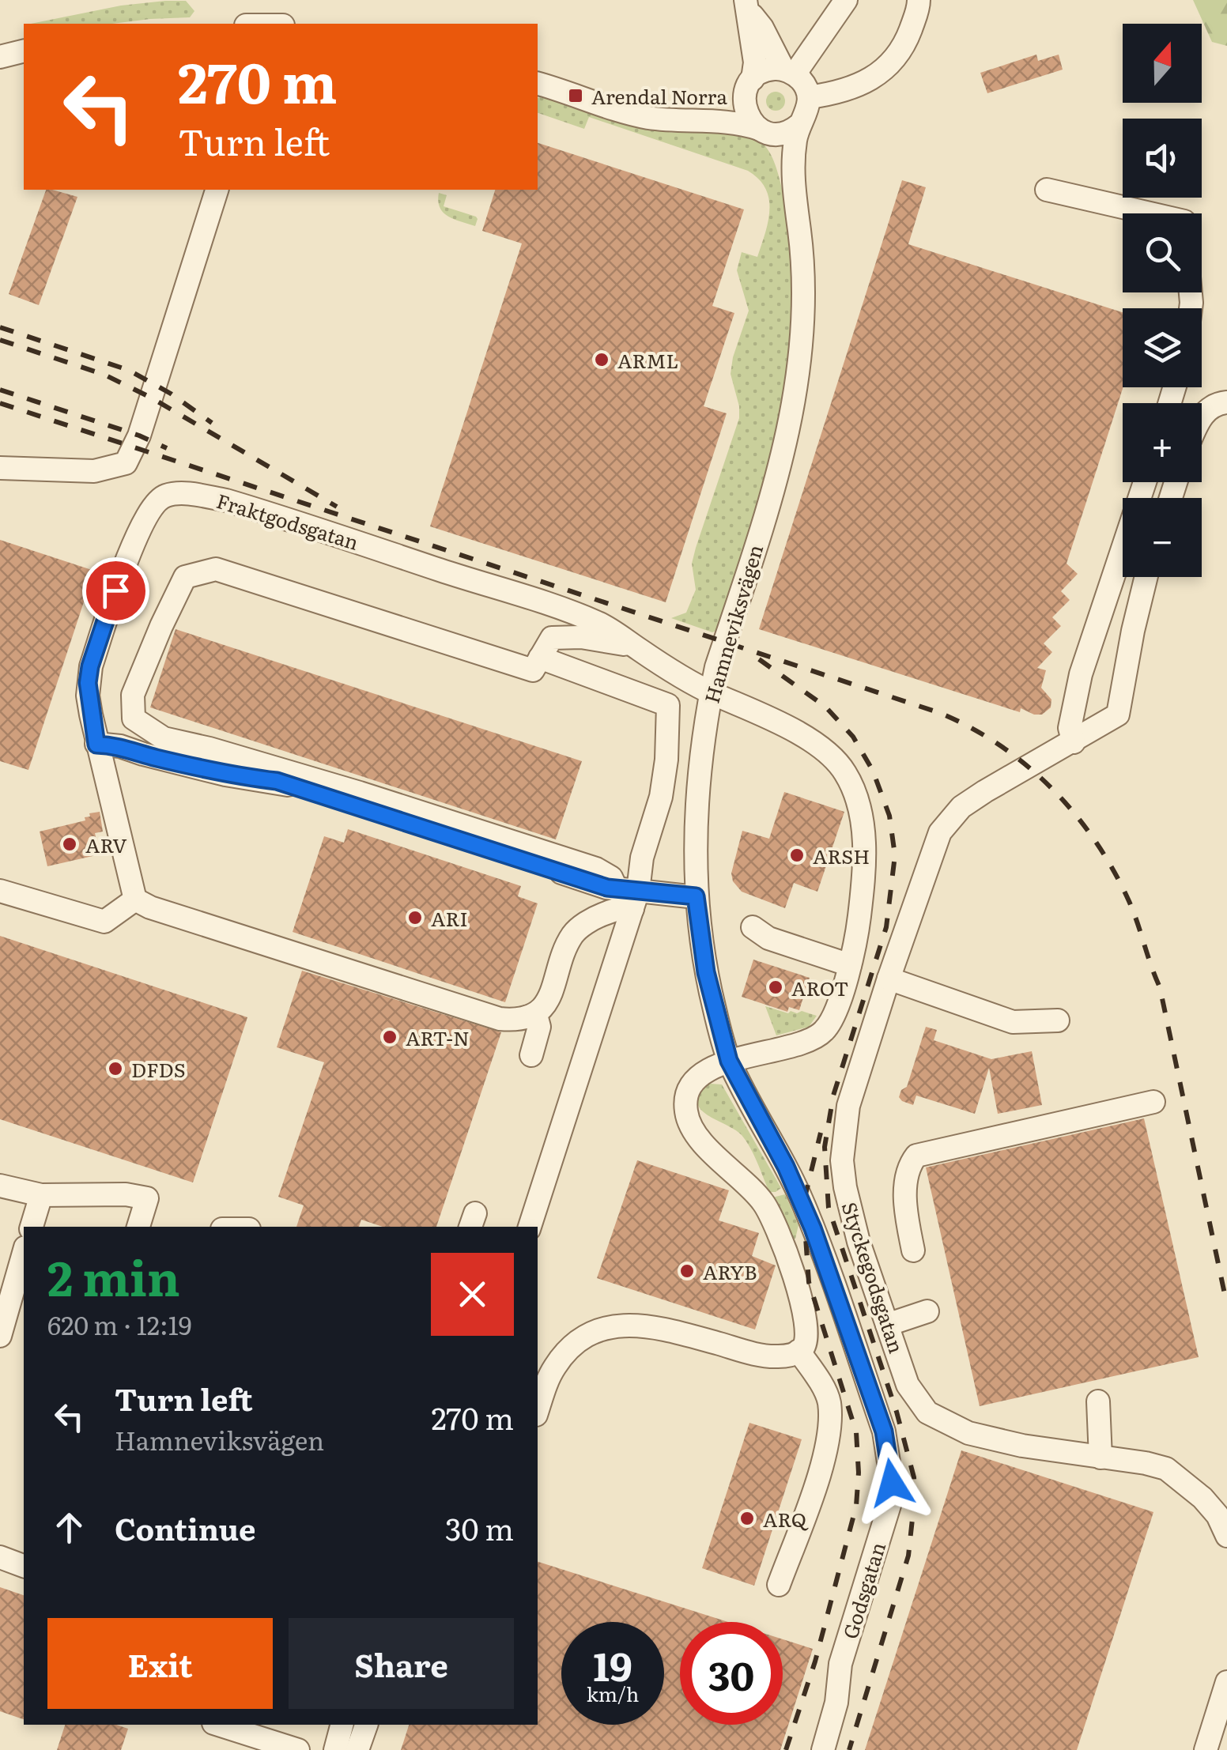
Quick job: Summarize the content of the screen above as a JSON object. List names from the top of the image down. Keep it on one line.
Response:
{"streets":{"street":["Fraktgodsgatan","Hamneviksvägen","Styckegodsgatan","Godsgatan"]},"crossings":[["Fraktgodsgatan","Hamneviksvägen"],["Fraktgodsgatan","Godsgatan"],["Hamneviksvägen","Godsgatan"]],"places":{"transit":["Arendal Norra"],"other":["ARML","ARV","ARSH","ARI","AROT","ART-N","DFDS","ARYB","ARQ"]},"north":"top","page":{"map_buttons":["+","−"],"turn":["270 m","Turn left"],"heading":["2 min","620 m · 12:19"],"list":[{"name":"Turn left","note":"Hamneviksvägen","value":"270 m"},{"name":"Continue","value":"30 m"}],"buttons":["Exit","Share"],"speed":"19 km/h","limit":"30"}}
